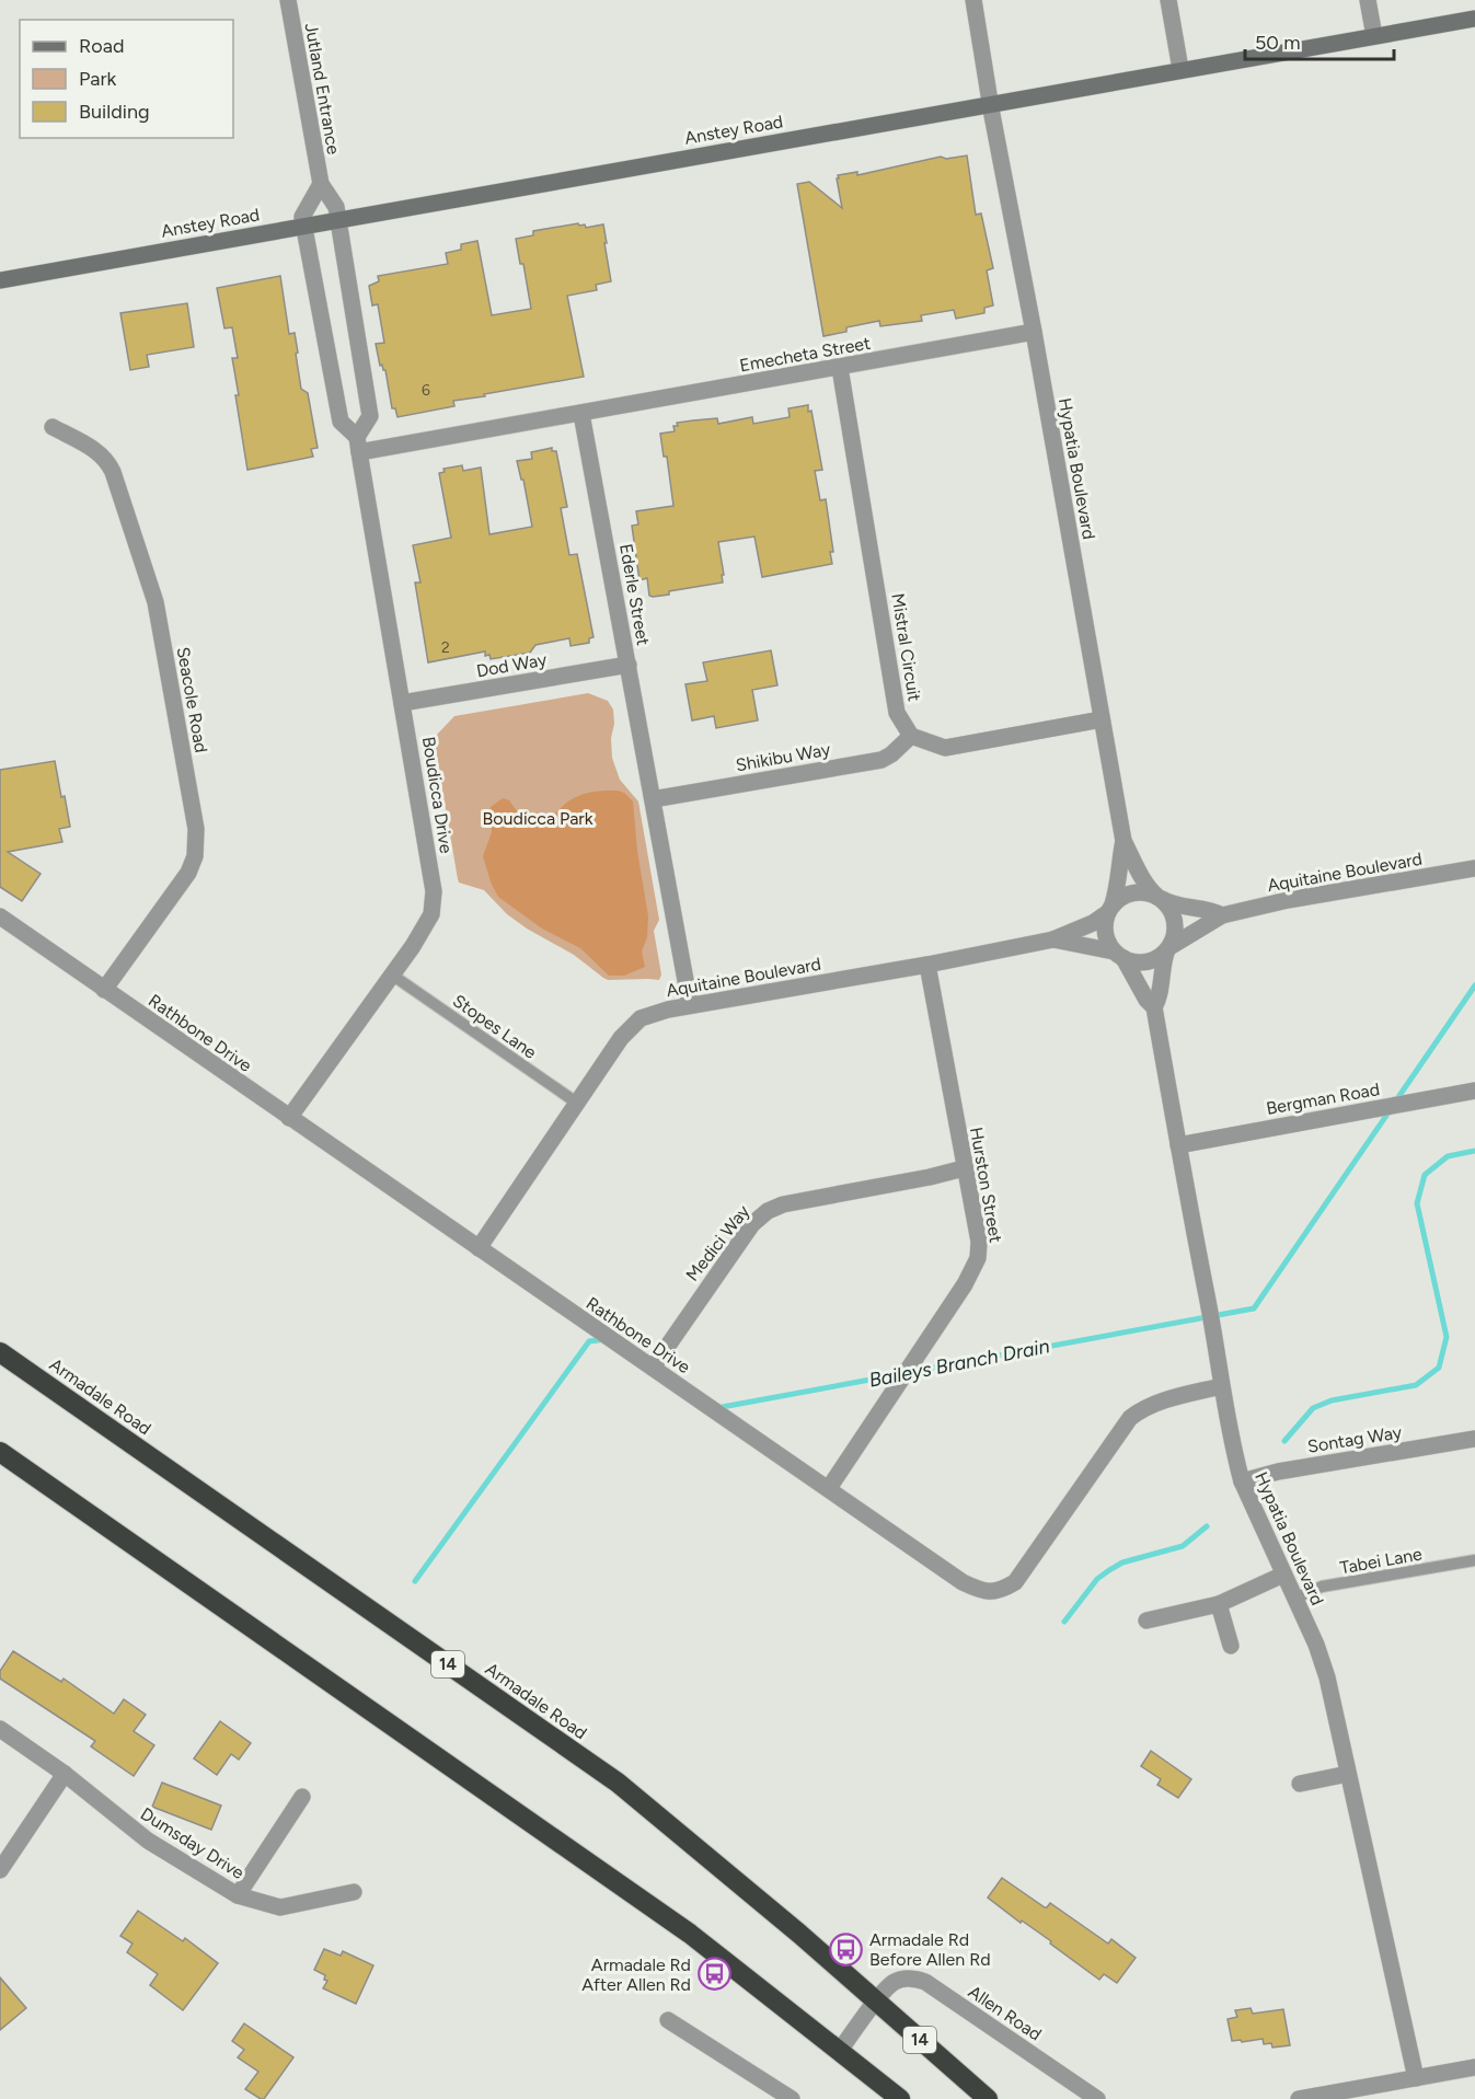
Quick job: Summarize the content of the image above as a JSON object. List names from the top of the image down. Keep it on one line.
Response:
{"streets":{"highway":["Armadale Road","14"],"street":["Jutland Entrance","Anstey Road","Emecheta Street","Hypatia Boulevard","Ederle Street","Mistral Circuit","Dod Way","Seacole Road","Shikibu Way","Boudicca Drive","Aquitaine Boulevard","Rathbone Drive","Bergman Road","Hurston Street","Medici Way","Sontag Way","Dumsday Drive","Allen Road"],"lane":["Stopes Lane","Tabei Lane"]},"crossings":[["Jutland Entrance","Anstey Road"],["Anstey Road","Hypatia Boulevard"],["Anstey Road","Boudicca Drive"],["Emecheta Street","Hypatia Boulevard"],["Emecheta Street","Ederle Street"],["Emecheta Street","Mistral Circuit"],["Hypatia Boulevard","Aquitaine Boulevard"],["Hypatia Boulevard","Rathbone Drive"],["Hypatia Boulevard","Bergman Road"],["Hypatia Boulevard","Sontag Way"],["Hypatia Boulevard","Tabei Lane"],["Ederle Street","Dod Way"],["Ederle Street","Shikibu Way"],["Ederle Street","Aquitaine Boulevard"],["Mistral Circuit","Shikibu Way"],["Dod Way","Boudicca Drive"],["Seacole Road","Rathbone Drive"],["Boudicca Drive","Stopes Lane"],["Boudicca Drive","Rathbone Drive"],["Aquitaine Boulevard","Stopes Lane"],["Aquitaine Boulevard","Rathbone Drive"],["Aquitaine Boulevard","Hurston Street"],["Rathbone Drive","Hurston Street"],["Rathbone Drive","Medici Way"],["Hurston Street","Medici Way"],["Armadale Road","Allen Road"]],"water":["Baileys Branch Drain"],"parks":["Boudicca Park"],"places":{"bus stop":["Armadale Rd Before Allen Rd","Armadale Rd After Allen Rd"]},"house_numbers":["6","2"],"legend":["Road","Park","Building"],"scale_bar":"50 m"}
